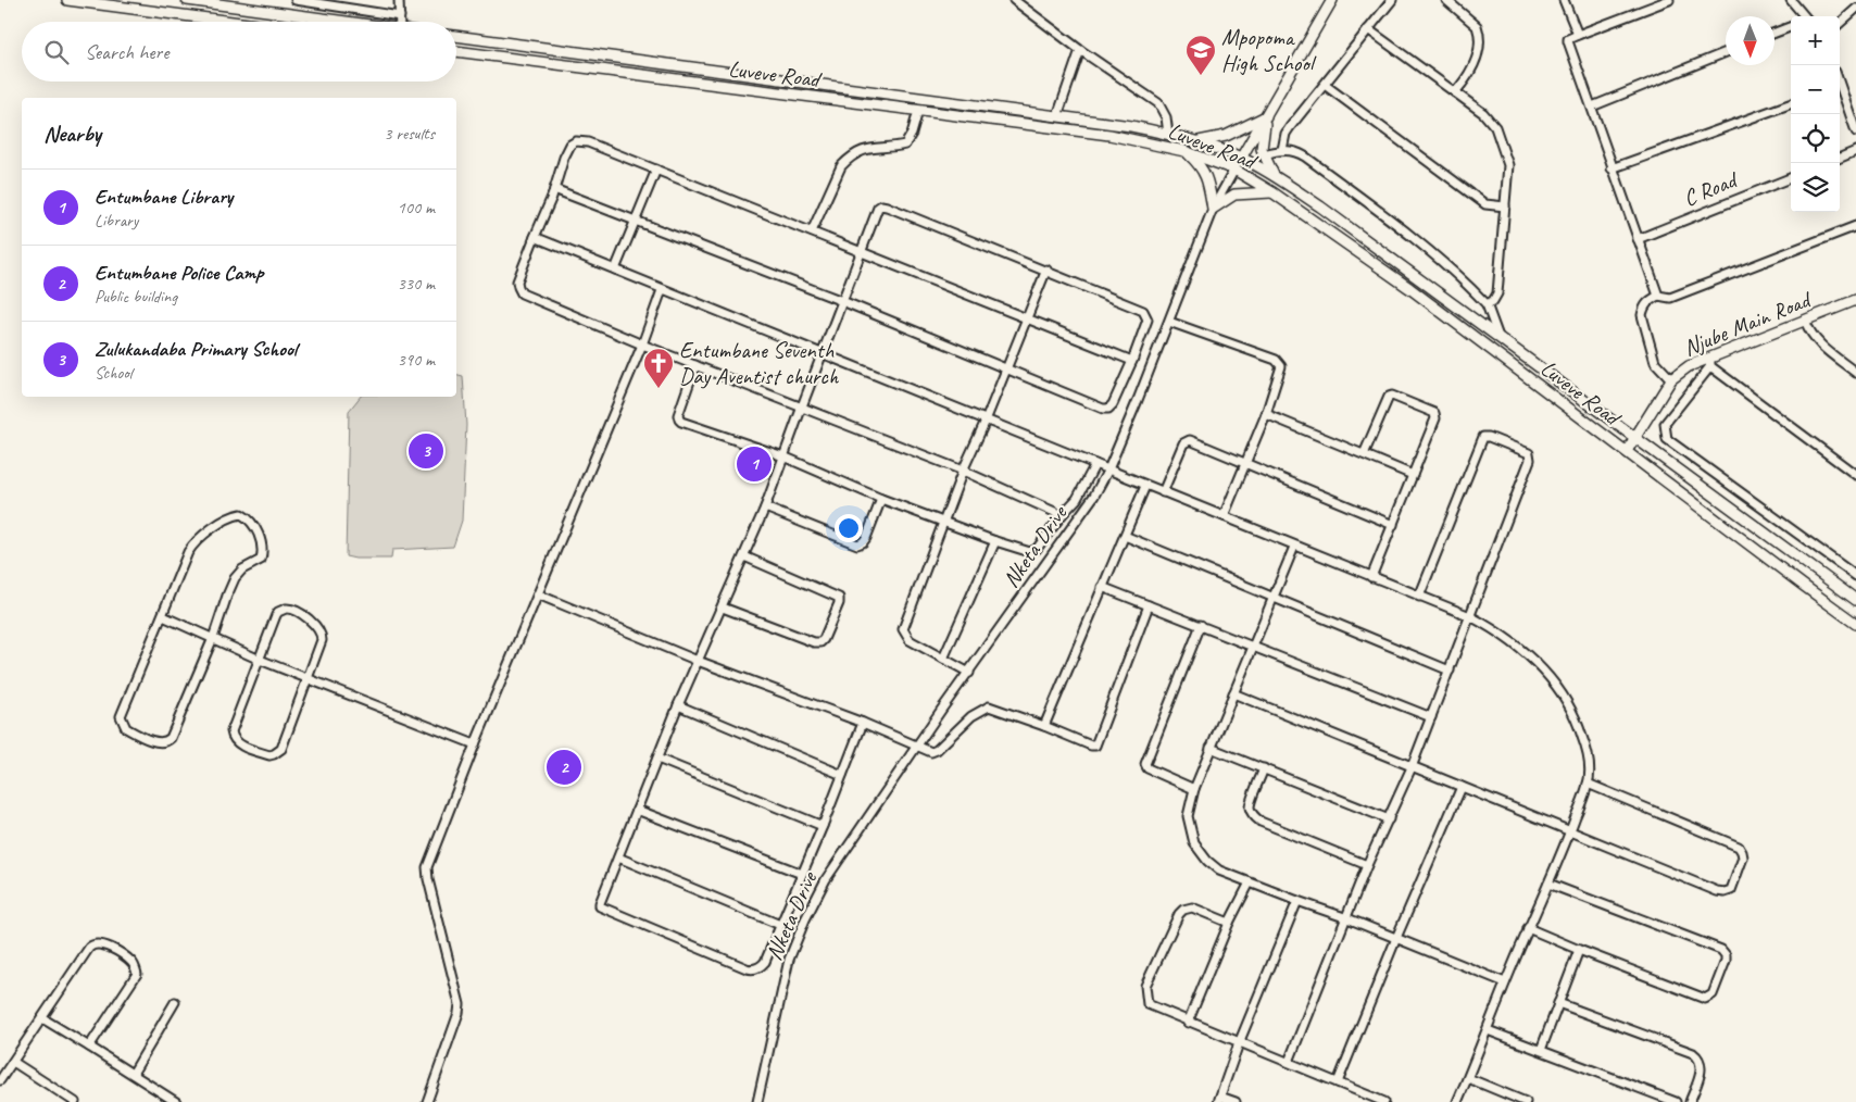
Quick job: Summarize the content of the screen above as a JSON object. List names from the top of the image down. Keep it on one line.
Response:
{"streets":{"street":["Luveve Road","C Road","Njube Main Road","Nketa Drive"]},"crossings":[["Luveve Road","Njube Main Road"],["Luveve Road","Nketa Drive"]],"places":{"school or university":["Mpopoma High School"],"church":["Entumbane Seventh Day Aventist church"]},"north":"bottom","page":{"map_buttons":["+","−"],"search":"Search here","heading":["Nearby","3 results"],"list":[{"mark":"1","name":"Entumbane Library","note":"Library","value":"100 m"},{"mark":"2","name":"Entumbane Police Camp","note":"Public building","value":"330 m"},{"mark":"3","name":"Zulukandaba Primary School","note":"School","value":"390 m"}],"pins":["3","1","2"]}}
